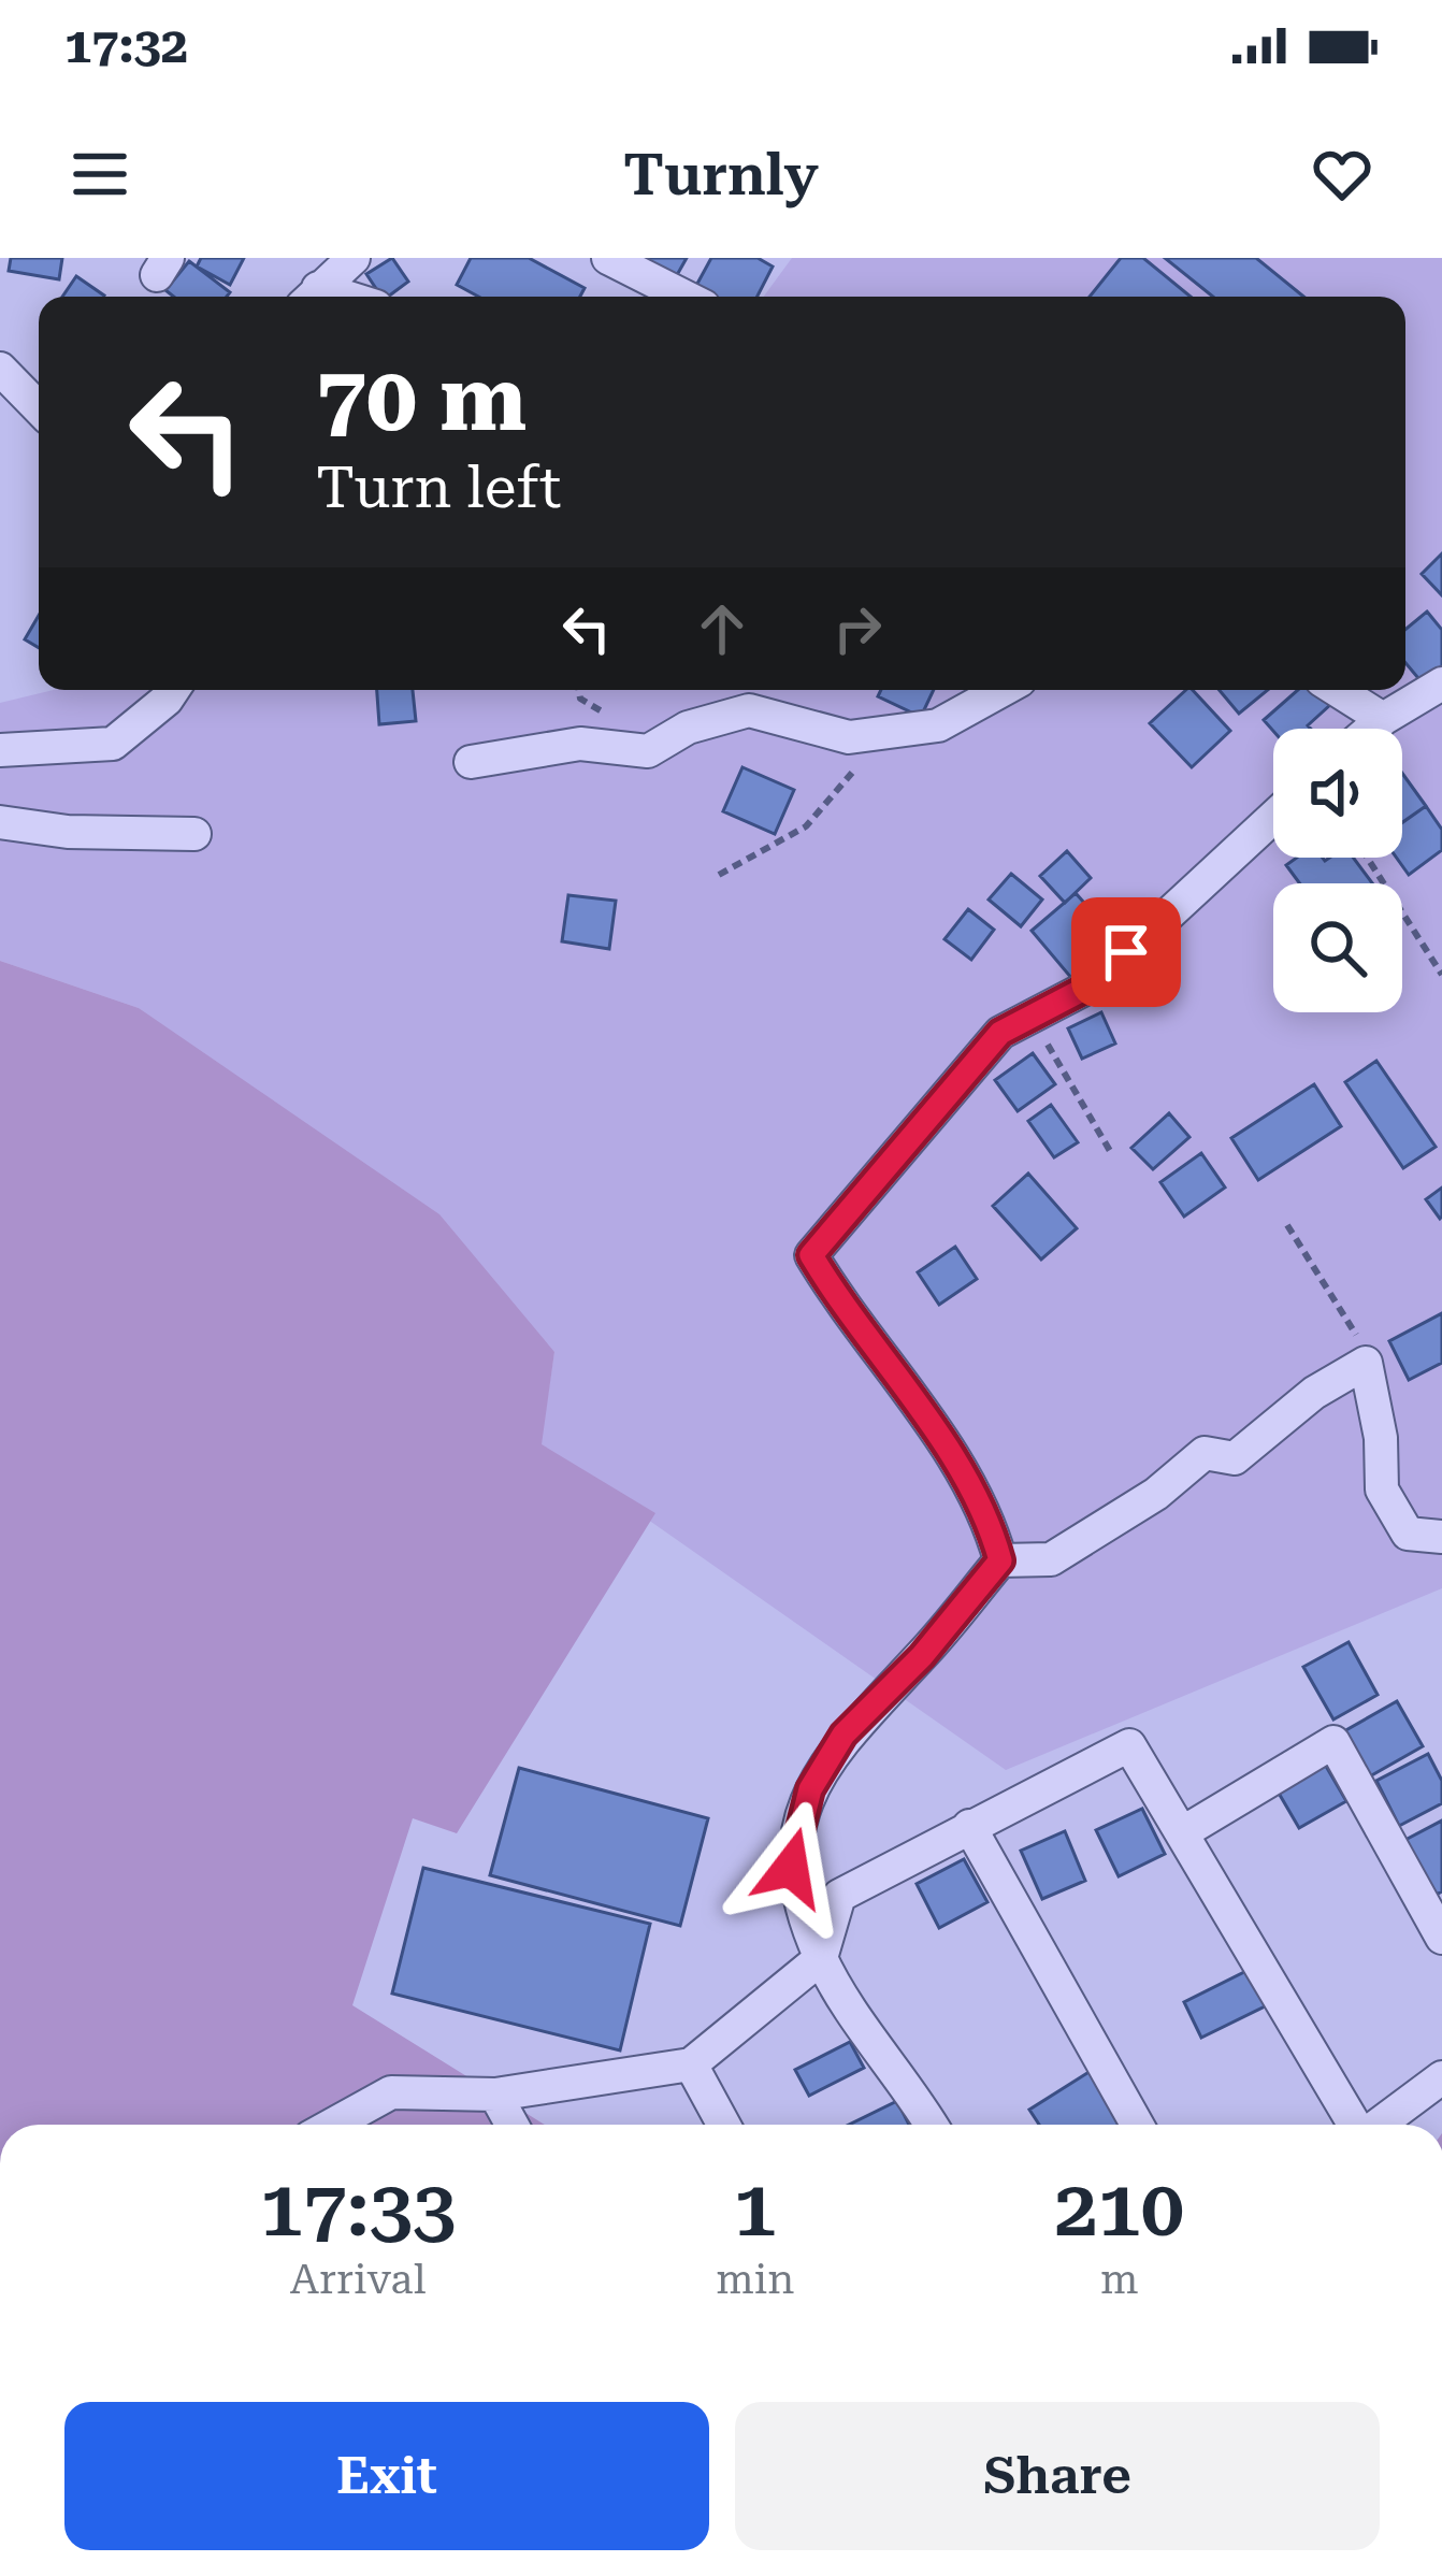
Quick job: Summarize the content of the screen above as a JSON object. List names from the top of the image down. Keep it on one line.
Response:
{"page":{"status":"17:32","header":"Turnly","turn":["70 m","Turn left"],"eta":["17:33","Arrival","1","min","210","m"],"buttons":["Exit","Share"]}}
